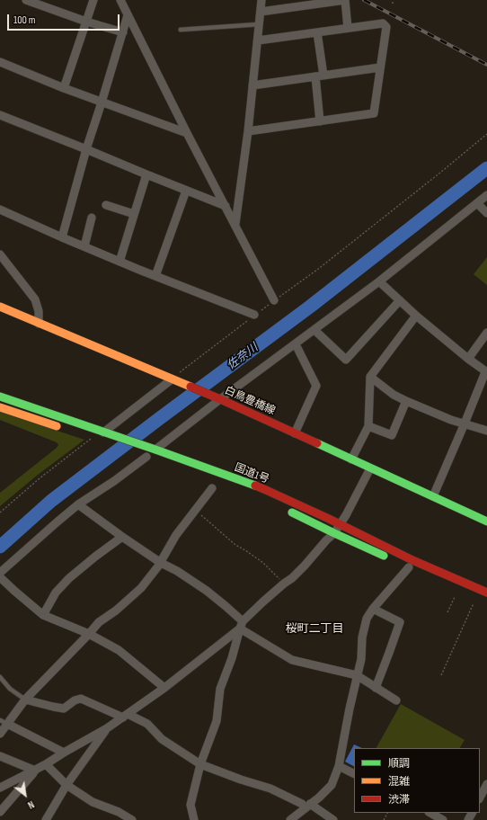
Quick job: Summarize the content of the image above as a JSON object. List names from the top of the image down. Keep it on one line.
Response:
{"streets":{"main road":["白鳥豊橋線","国道1号"]},"districts":["桜町二丁目"],"water":["佐奈川"],"legend":["順調","混雑","渋滞"],"scale_bar":"100 m","north":"bottom right"}
